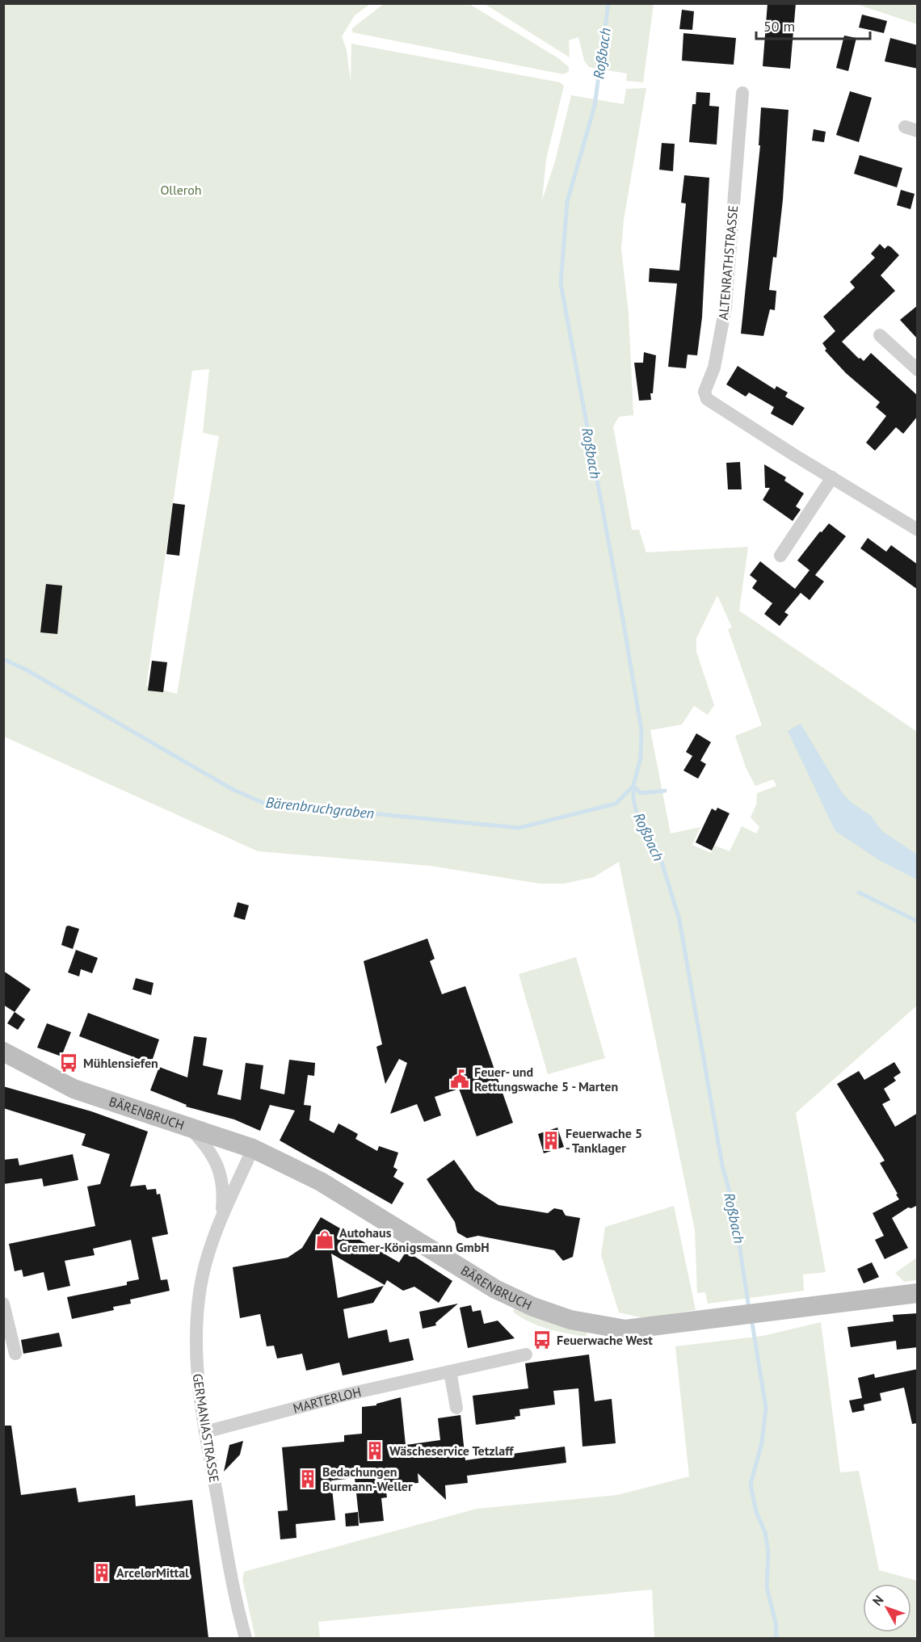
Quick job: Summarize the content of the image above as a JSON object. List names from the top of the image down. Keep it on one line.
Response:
{"streets":{"main road":["BÄRENBRUCH"],"street":["ALTENRATHSTRASSE","MARTERLOH","GERMANIASTRASSE"]},"crossings":[["BÄRENBRUCH","GERMANIASTRASSE"],["MARTERLOH","GERMANIASTRASSE"]],"water":["Roßbach","Bärenbruchgraben"],"parks":["Olleroh"],"places":{"bus stop":["Mühlensiefen","Feuerwache West"],"public building":["Feuer- und Rettungswache 5 - Marten"],"building":["Feuerwache 5 - Tanklager","Wäscheservice Tetzlaff","Bedachungen Burmann-Weller","ArcelorMittal"],"shop":["Autohaus Gremer-Königsmann GmbH"]},"scale_bar":"50 m","north":"top left"}
